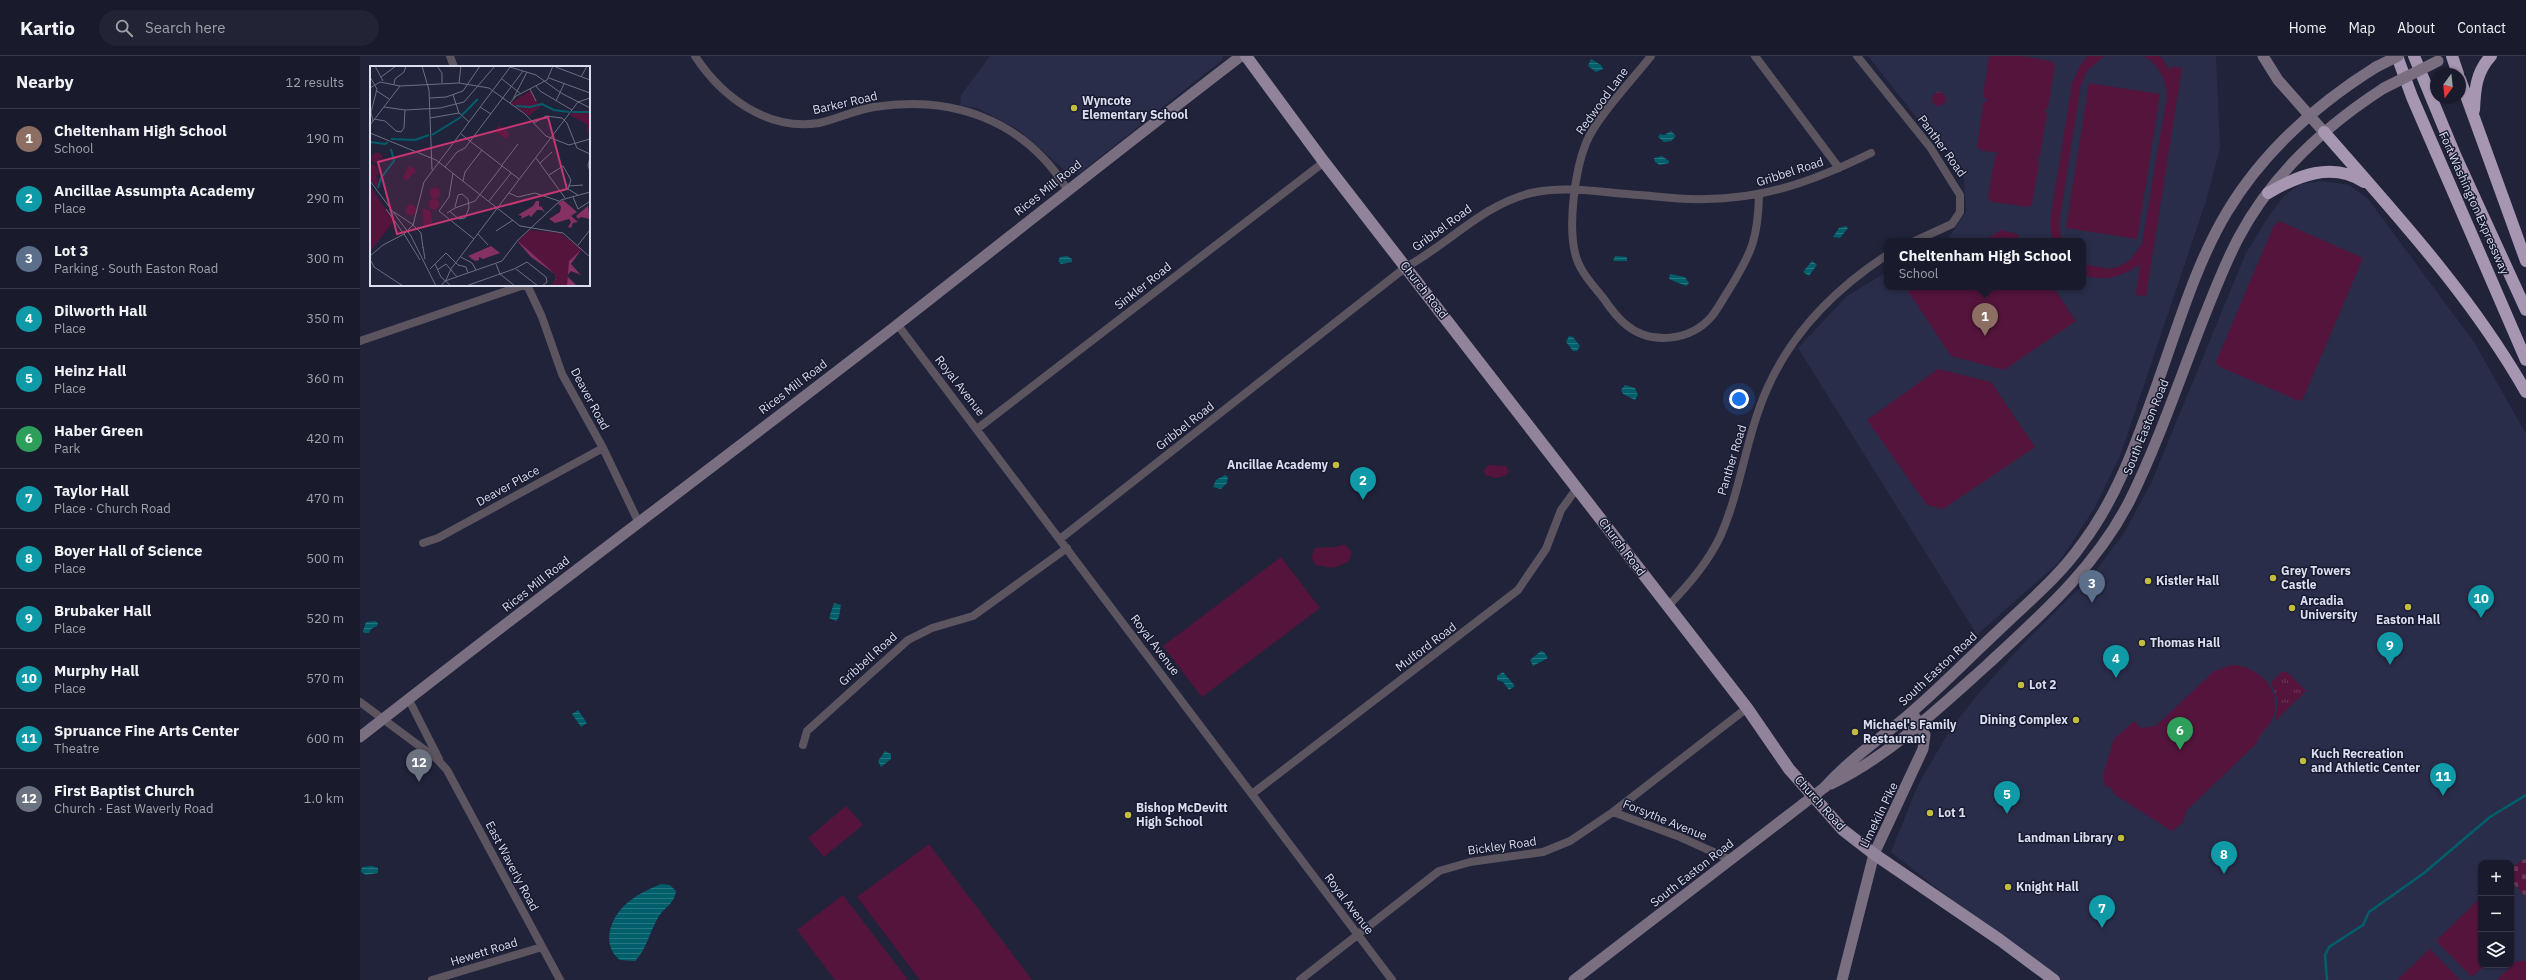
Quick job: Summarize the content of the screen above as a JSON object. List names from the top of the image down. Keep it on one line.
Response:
{"streets":{"highway":["Fort Washington Expressway"],"main road":["Rices Mill Road","Church Road","South Easton Road","Limekiln Pike"],"street":["Redwood Lane","Barker Road","Panther Road","Gribbel Road","Sinkler Road","Royal Avenue","Deaver Road","Deaver Place","Mulford Road","Gribbell Road","Forsythe Avenue","Bickley Road","East Waverly Road","Hewett Road"]},"crossings":[["Redwood Lane","Gribbel Road"],["Barker Road","Rices Mill Road"],["Panther Road","Church Road"],["Gribbel Road","Church Road"],["Gribbel Road","Royal Avenue"],["Rices Mill Road","Royal Avenue"],["Rices Mill Road","Deaver Road"],["Rices Mill Road","East Waverly Road"],["Fort Washington Expressway","South Easton Road"],["Sinkler Road","Church Road"],["Sinkler Road","Royal Avenue"],["Church Road","Mulford Road"],["Church Road","Limekiln Pike"],["Church Road","Bickley Road"],["Royal Avenue","Mulford Road"],["Royal Avenue","Gribbell Road"],["Royal Avenue","Bickley Road"],["Deaver Road","Deaver Place"],["South Easton Road","Limekiln Pike"],["South Easton Road","Forsythe Avenue"],["Forsythe Avenue","Bickley Road"],["East Waverly Road","Hewett Road"]],"places":["Wyncote Elementary School","Ancillae Academy","Grey Towers Castle","Kistler Hall","Easton Hall","Arcadia University","Thomas Hall","Lot 2","Dining Complex","Michael's Family Restaurant","Kuch Recreation and Athletic Center","Lot 1","Bishop McDevitt High School","Landman Library","Knight Hall"],"north":"bottom","page":{"header":"Kartio","search":"Search here","nav":["Home","Map","About","Contact"],"heading":["Nearby","12 results"],"list":[{"mark":"1","name":"Cheltenham High School","note":"School","value":"190 m"},{"mark":"2","name":"Ancillae Assumpta Academy","note":"Place","value":"290 m"},{"mark":"3","name":"Lot 3","note":"Parking · South Easton Road","value":"300 m"},{"mark":"4","name":"Dilworth Hall","note":"Place","value":"350 m"},{"mark":"5","name":"Heinz Hall","note":"Place","value":"360 m"},{"mark":"6","name":"Haber Green","note":"Park","value":"420 m"},{"mark":"7","name":"Taylor Hall","note":"Place · Church Road","value":"470 m"},{"mark":"8","name":"Boyer Hall of Science","note":"Place","value":"500 m"},{"mark":"9","name":"Brubaker Hall","note":"Place","value":"520 m"},{"mark":"10","name":"Murphy Hall","note":"Place","value":"570 m"},{"mark":"11","name":"Spruance Fine Arts Center","note":"Theatre","value":"600 m"},{"mark":"12","name":"First Baptist Church","note":"Church · East Waverly Road","value":"1.0 km"}],"popup":["Cheltenham High School","School"],"pins":["1","2","3","10","9","4","6","12","11","5","8","7"],"map_buttons":["+","−"]}}
